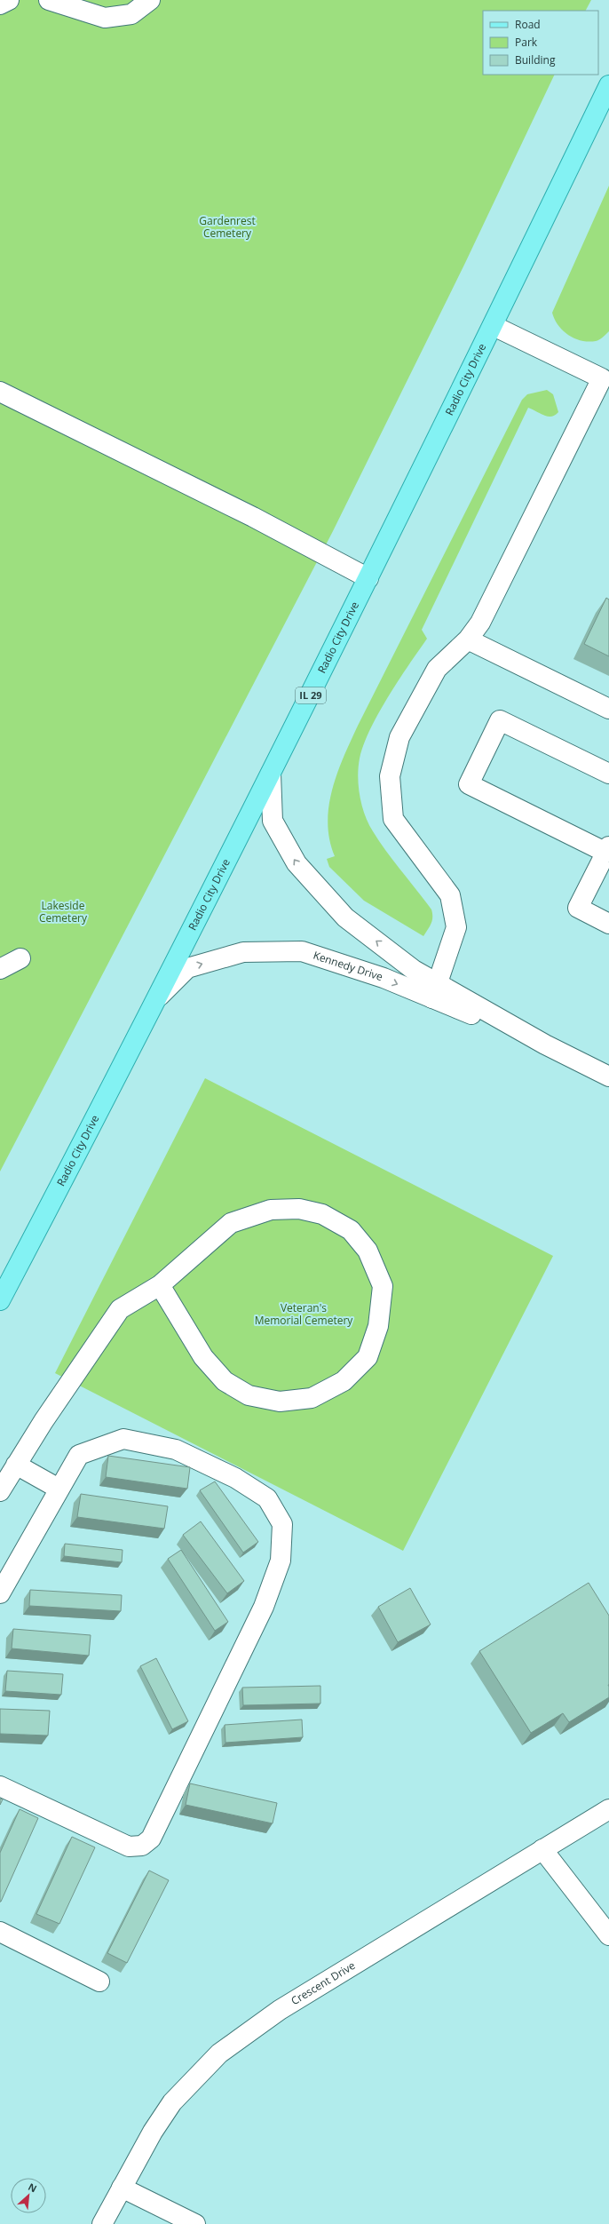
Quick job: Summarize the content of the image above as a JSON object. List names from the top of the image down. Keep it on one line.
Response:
{"streets":{"main road":["Radio City Drive","IL 29"],"street":["Kennedy Drive","Crescent Drive"]},"crossings":[["Radio City Drive","Kennedy Drive"]],"parks":["Gardenrest Cemetery","Lakeside Cemetery","Veteran's Memorial Cemetery"],"legend":["Road","Park","Building"],"north":"top right"}
